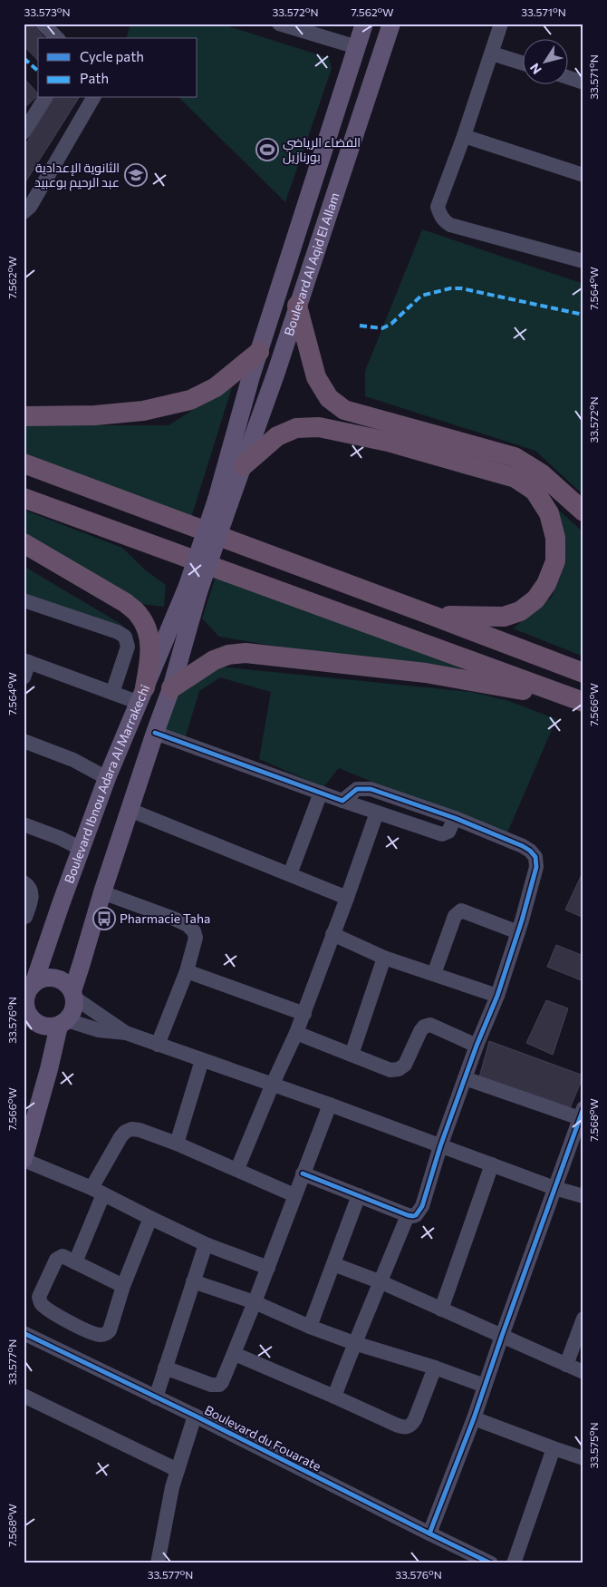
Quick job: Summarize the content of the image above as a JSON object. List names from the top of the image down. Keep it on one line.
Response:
{"streets":{"main road":["Boulevard Al Aqid El Allam","Boulevard Ibnou Adara Al Marrakechi"],"street":["Boulevard du Fouarate"]},"places":{"sports":["الفضاء الرياضي بورنازيل"],"school or university":["الثانوية الإعدادية عبد الرحيم بوعبيد"],"bus stop":["Pharmacie Taha"]},"legend":["Cycle path","Path"],"north":"bottom left","coordinates":["33.573°N","33.572°N","7.562°W","33.571°N","7.564°W","7.566°W","33.576°N","7.568°W","33.577°N","33.575°N"]}
